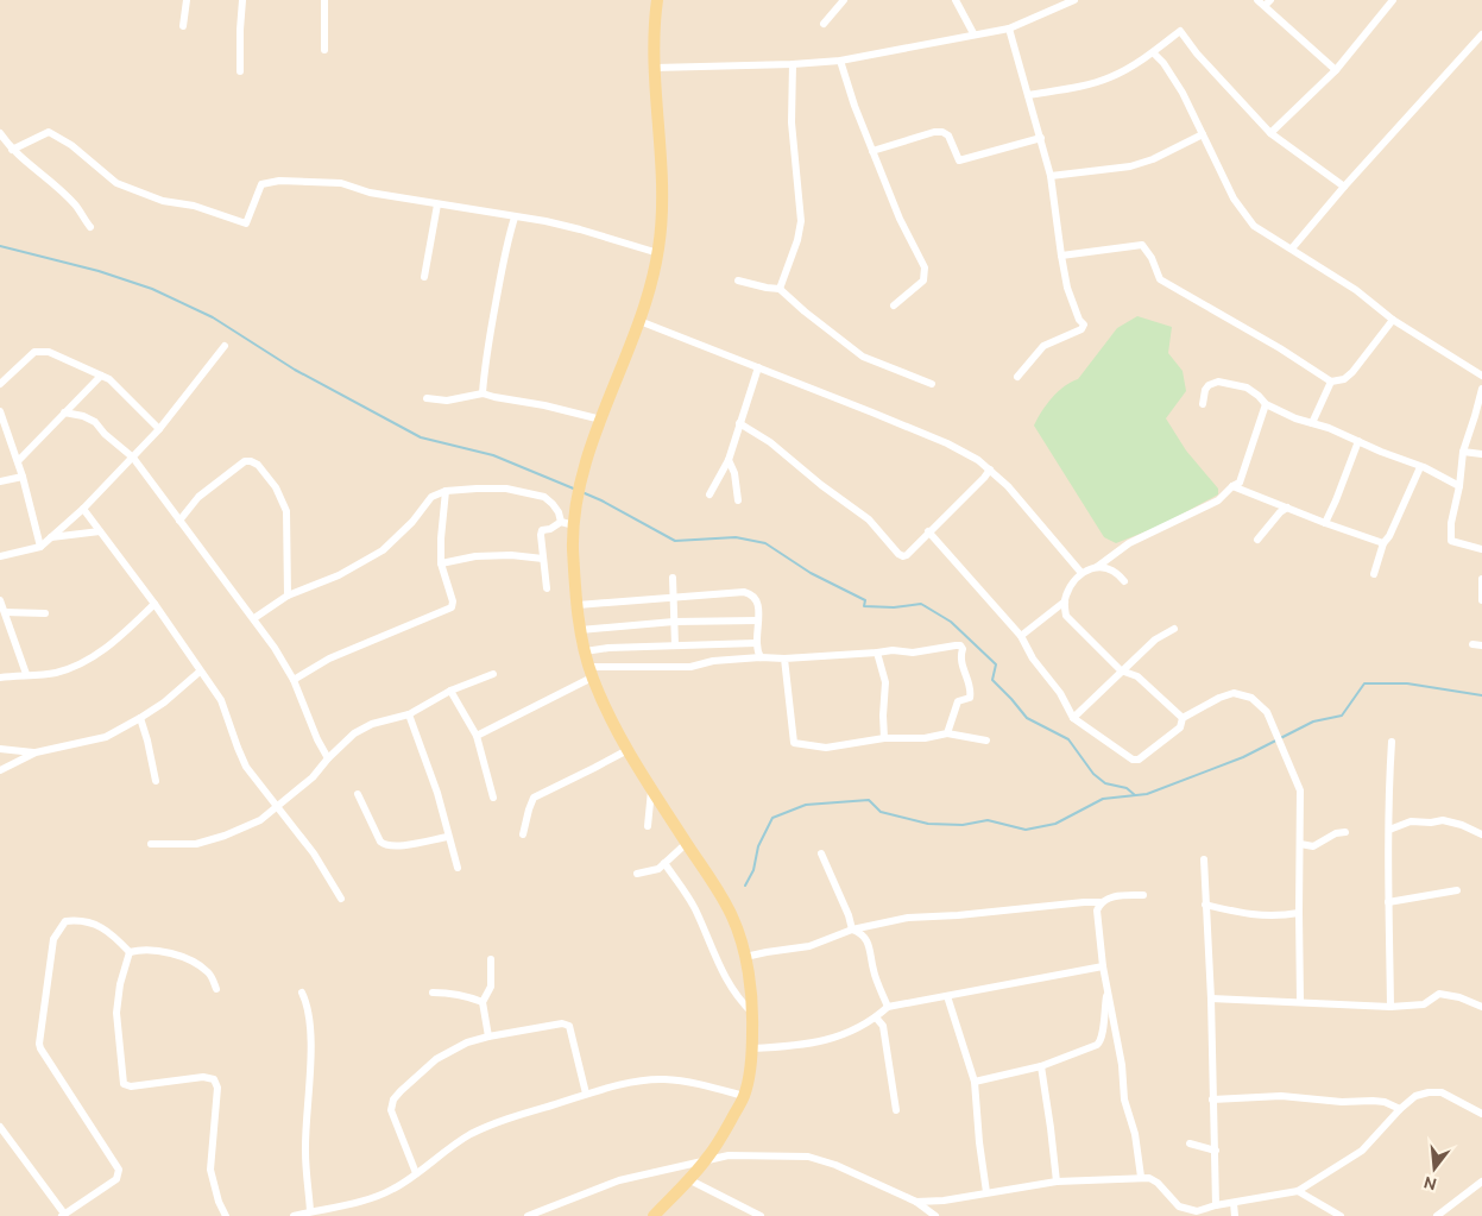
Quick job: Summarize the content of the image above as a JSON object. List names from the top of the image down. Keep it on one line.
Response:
{"north":"bottom"}
